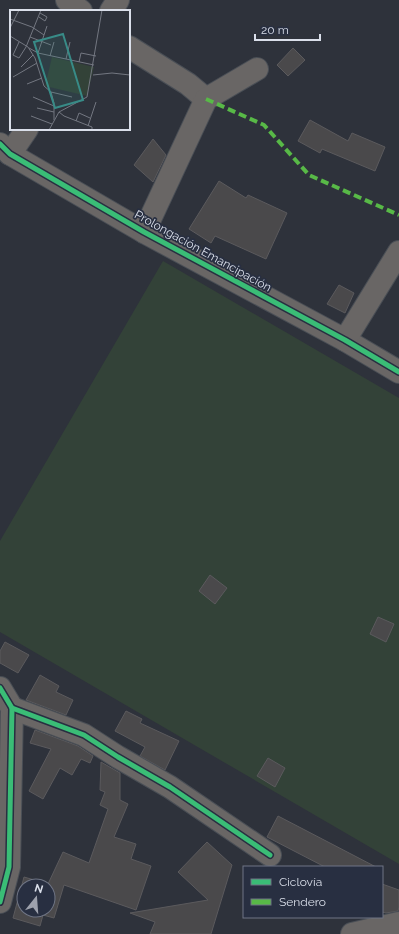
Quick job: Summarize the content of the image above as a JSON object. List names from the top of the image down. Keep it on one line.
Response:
{"streets":{"street":["Prolongación Emancipación"]},"legend":["Ciclovía","Sendero"],"scale_bar":"20 m","north":"top"}
